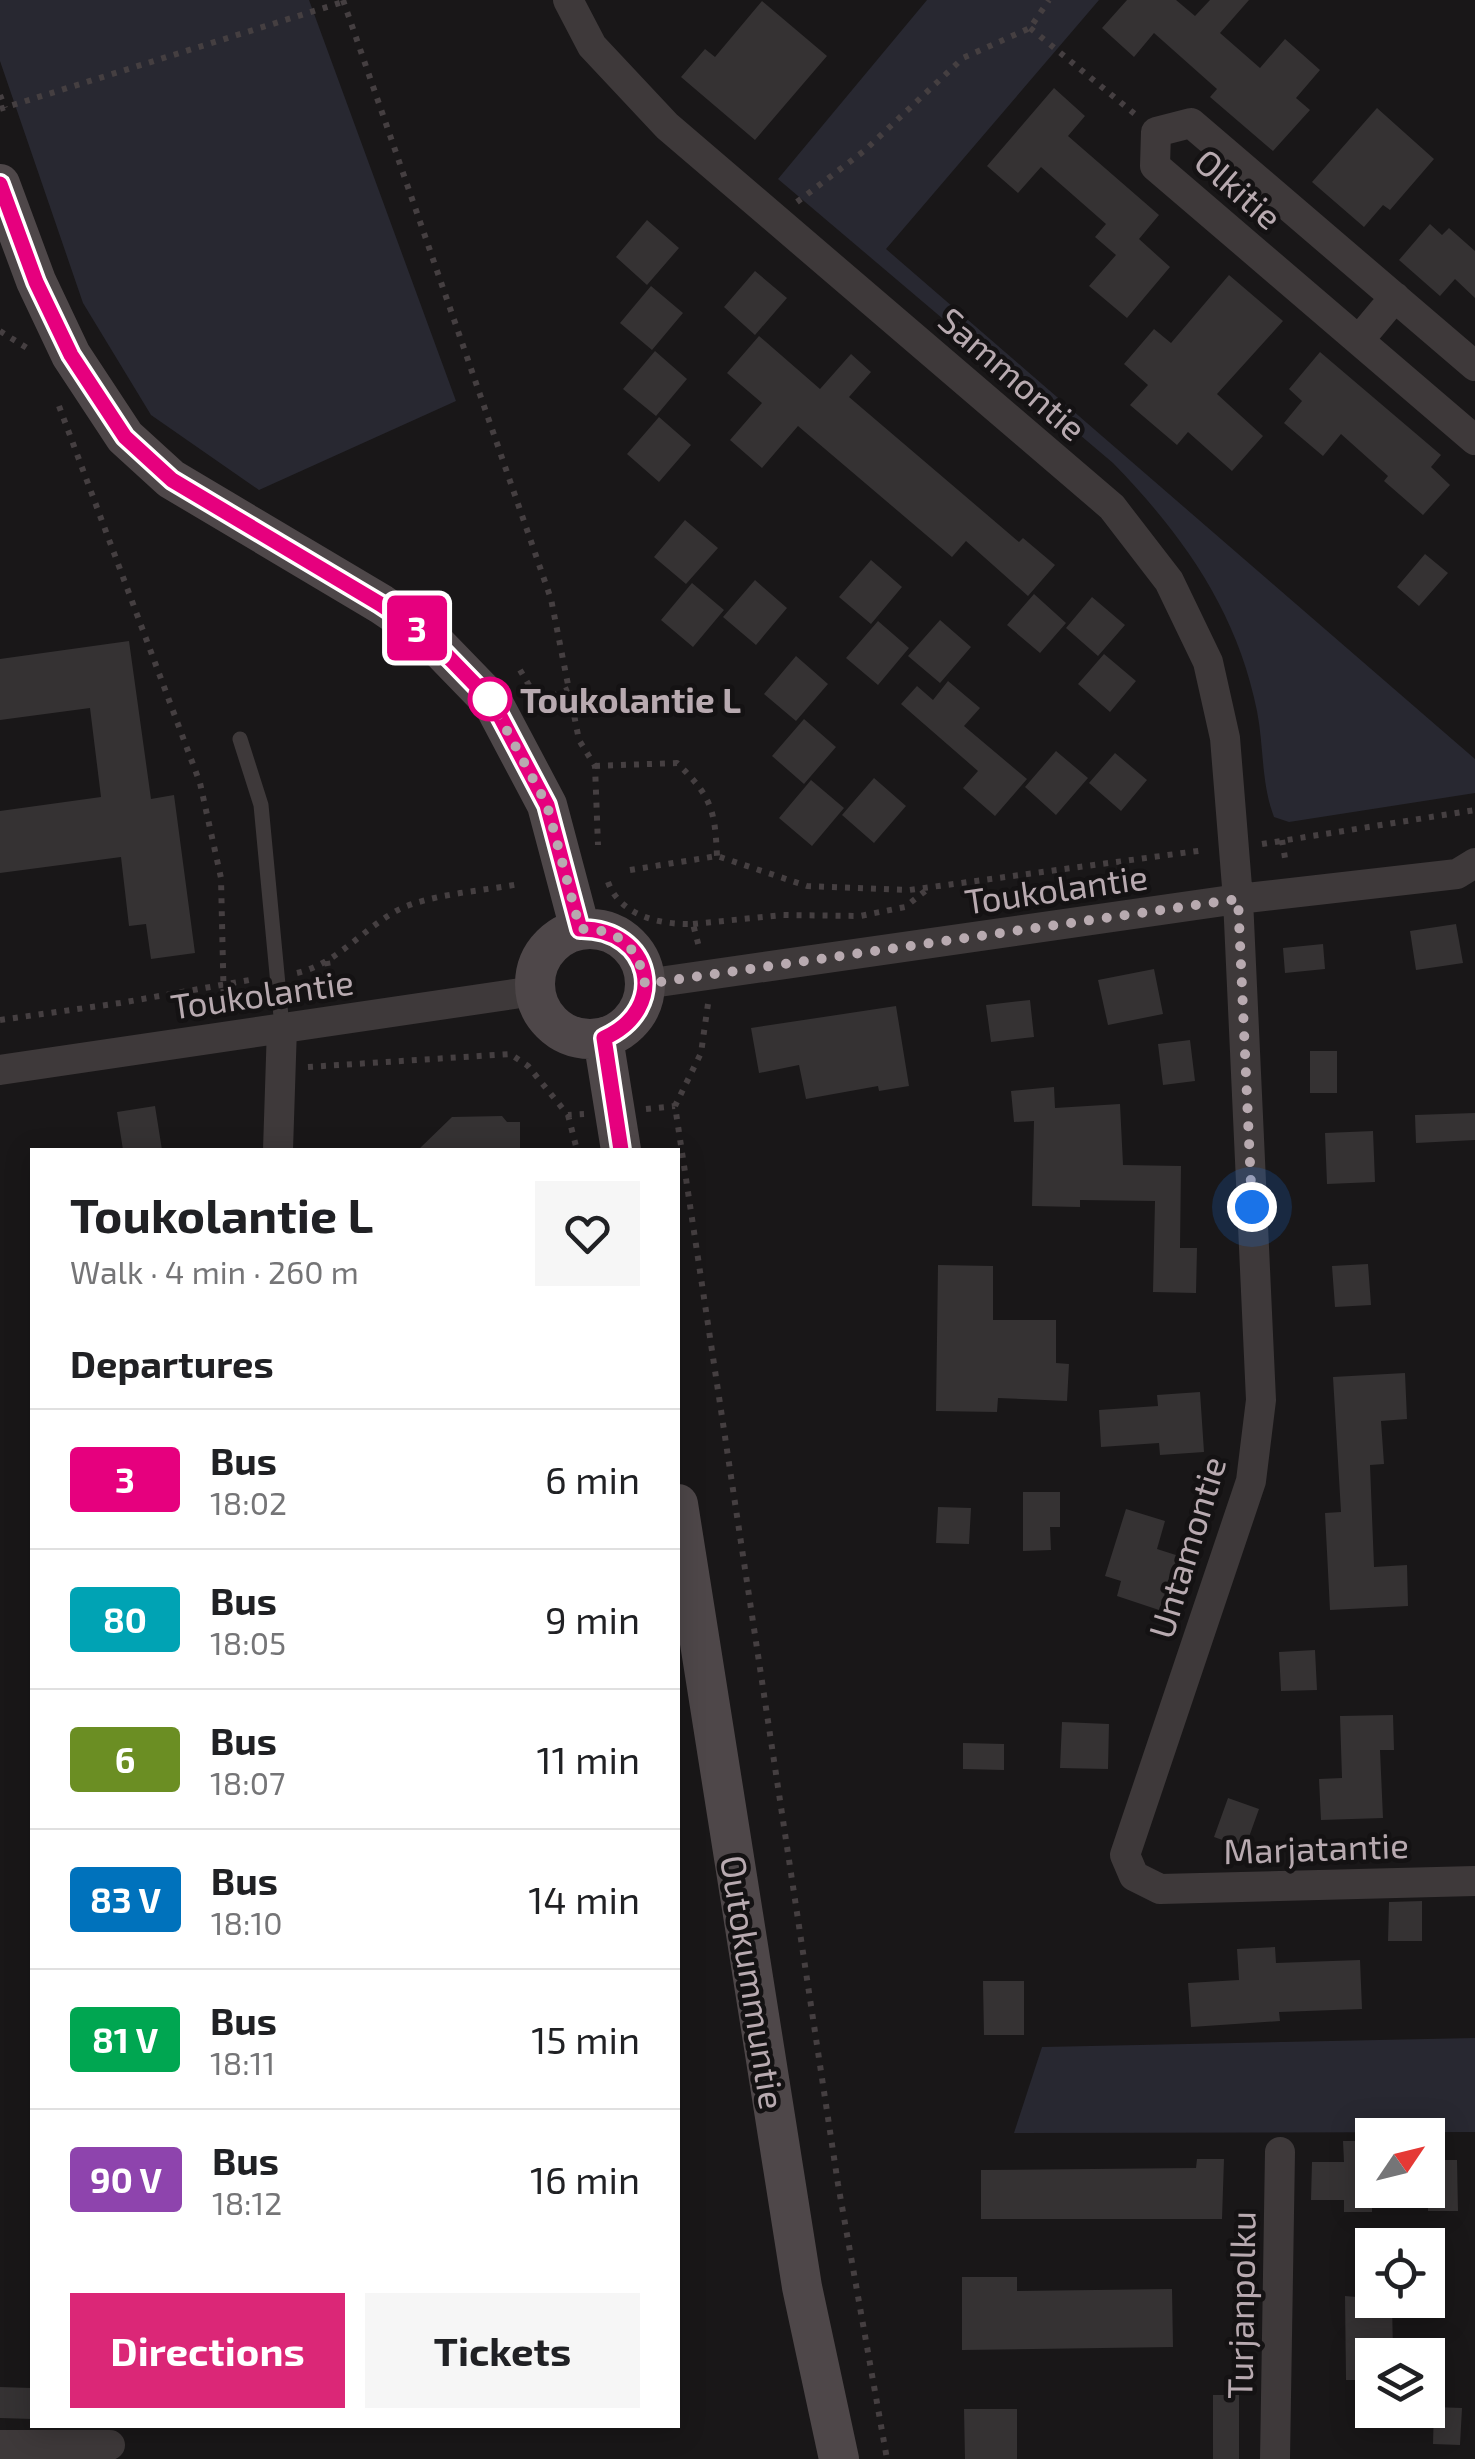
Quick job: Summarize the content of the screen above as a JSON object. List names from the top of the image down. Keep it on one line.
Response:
{"streets":{"main road":["Outokummuntie"],"street":["Olkitie","Sammontie","Toukolantie","Untamontie","Marjatantie","Turjanpolku"]},"crossings":[["Sammontie","Toukolantie"],["Sammontie","Untamontie"],["Toukolantie","Untamontie"],["Untamontie","Marjatantie"]],"places":["Toukolantie L"],"lines":["bus line 3"],"north":"top right","page":{"on_map":"3","heading":[["Toukolantie L","Walk · 4 min · 260 m"],"Departures"],"list":[{"mark":"3","name":"Bus","note":"18:02","value":"6 min"},{"mark":"80","name":"Bus","note":"18:05","value":"9 min"},{"mark":"6","name":"Bus","note":"18:07","value":"11 min"},{"mark":"83 V","name":"Bus","note":"18:10","value":"14 min"},{"mark":"81 V","name":"Bus","note":"18:11","value":"15 min"},{"mark":"90 V","name":"Bus","note":"18:12","value":"16 min"}],"buttons":["Directions","Tickets"]}}
